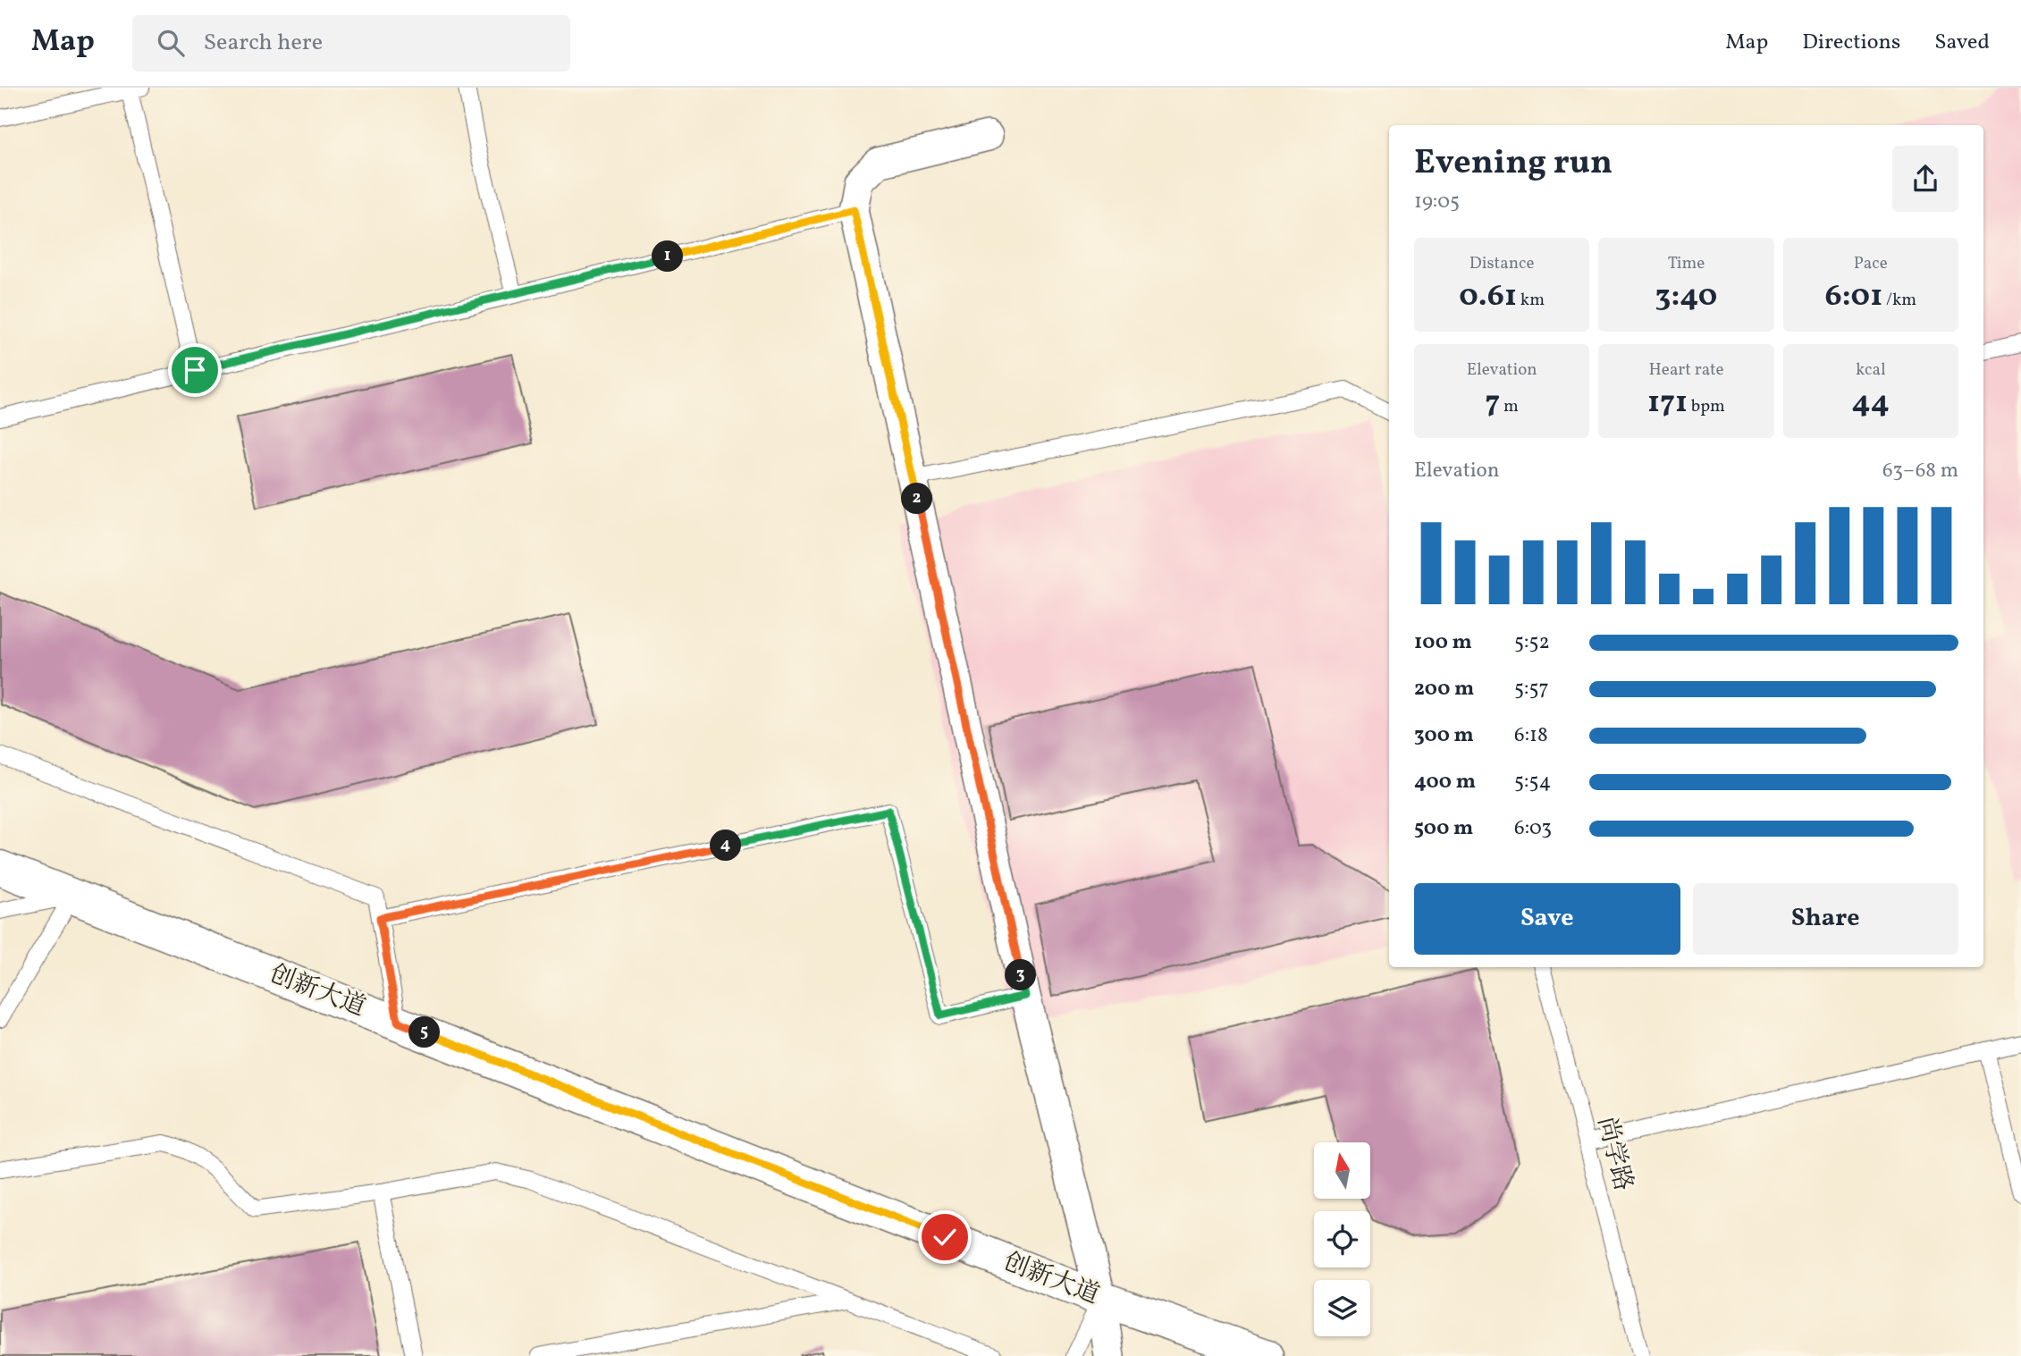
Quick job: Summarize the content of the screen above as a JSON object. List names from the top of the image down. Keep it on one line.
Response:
{"streets":{"street":["创新大道"],"lane":["尚学路"]},"north":"top","page":{"header":"Map","search":"Search here","nav":["Map","Directions","Saved"],"heading":["Evening run","19:05"],"stats":[["Distance","0.61 km"],["Time","3:40"],["Pace","6:01 /km"],["Elevation","7 m"],["Heart rate","171 bpm"],["kcal","44"]],"pins":["1","2","4","3","5"],"chart":["Elevation","63–68 m"],"list":[{"name":"100 m","note":"5:52"},{"name":"200 m","note":"5:57"},{"name":"300 m","note":"6:18"},{"name":"400 m","note":"5:54"},{"name":"500 m","note":"6:03"}],"buttons":["Save","Share"]}}
